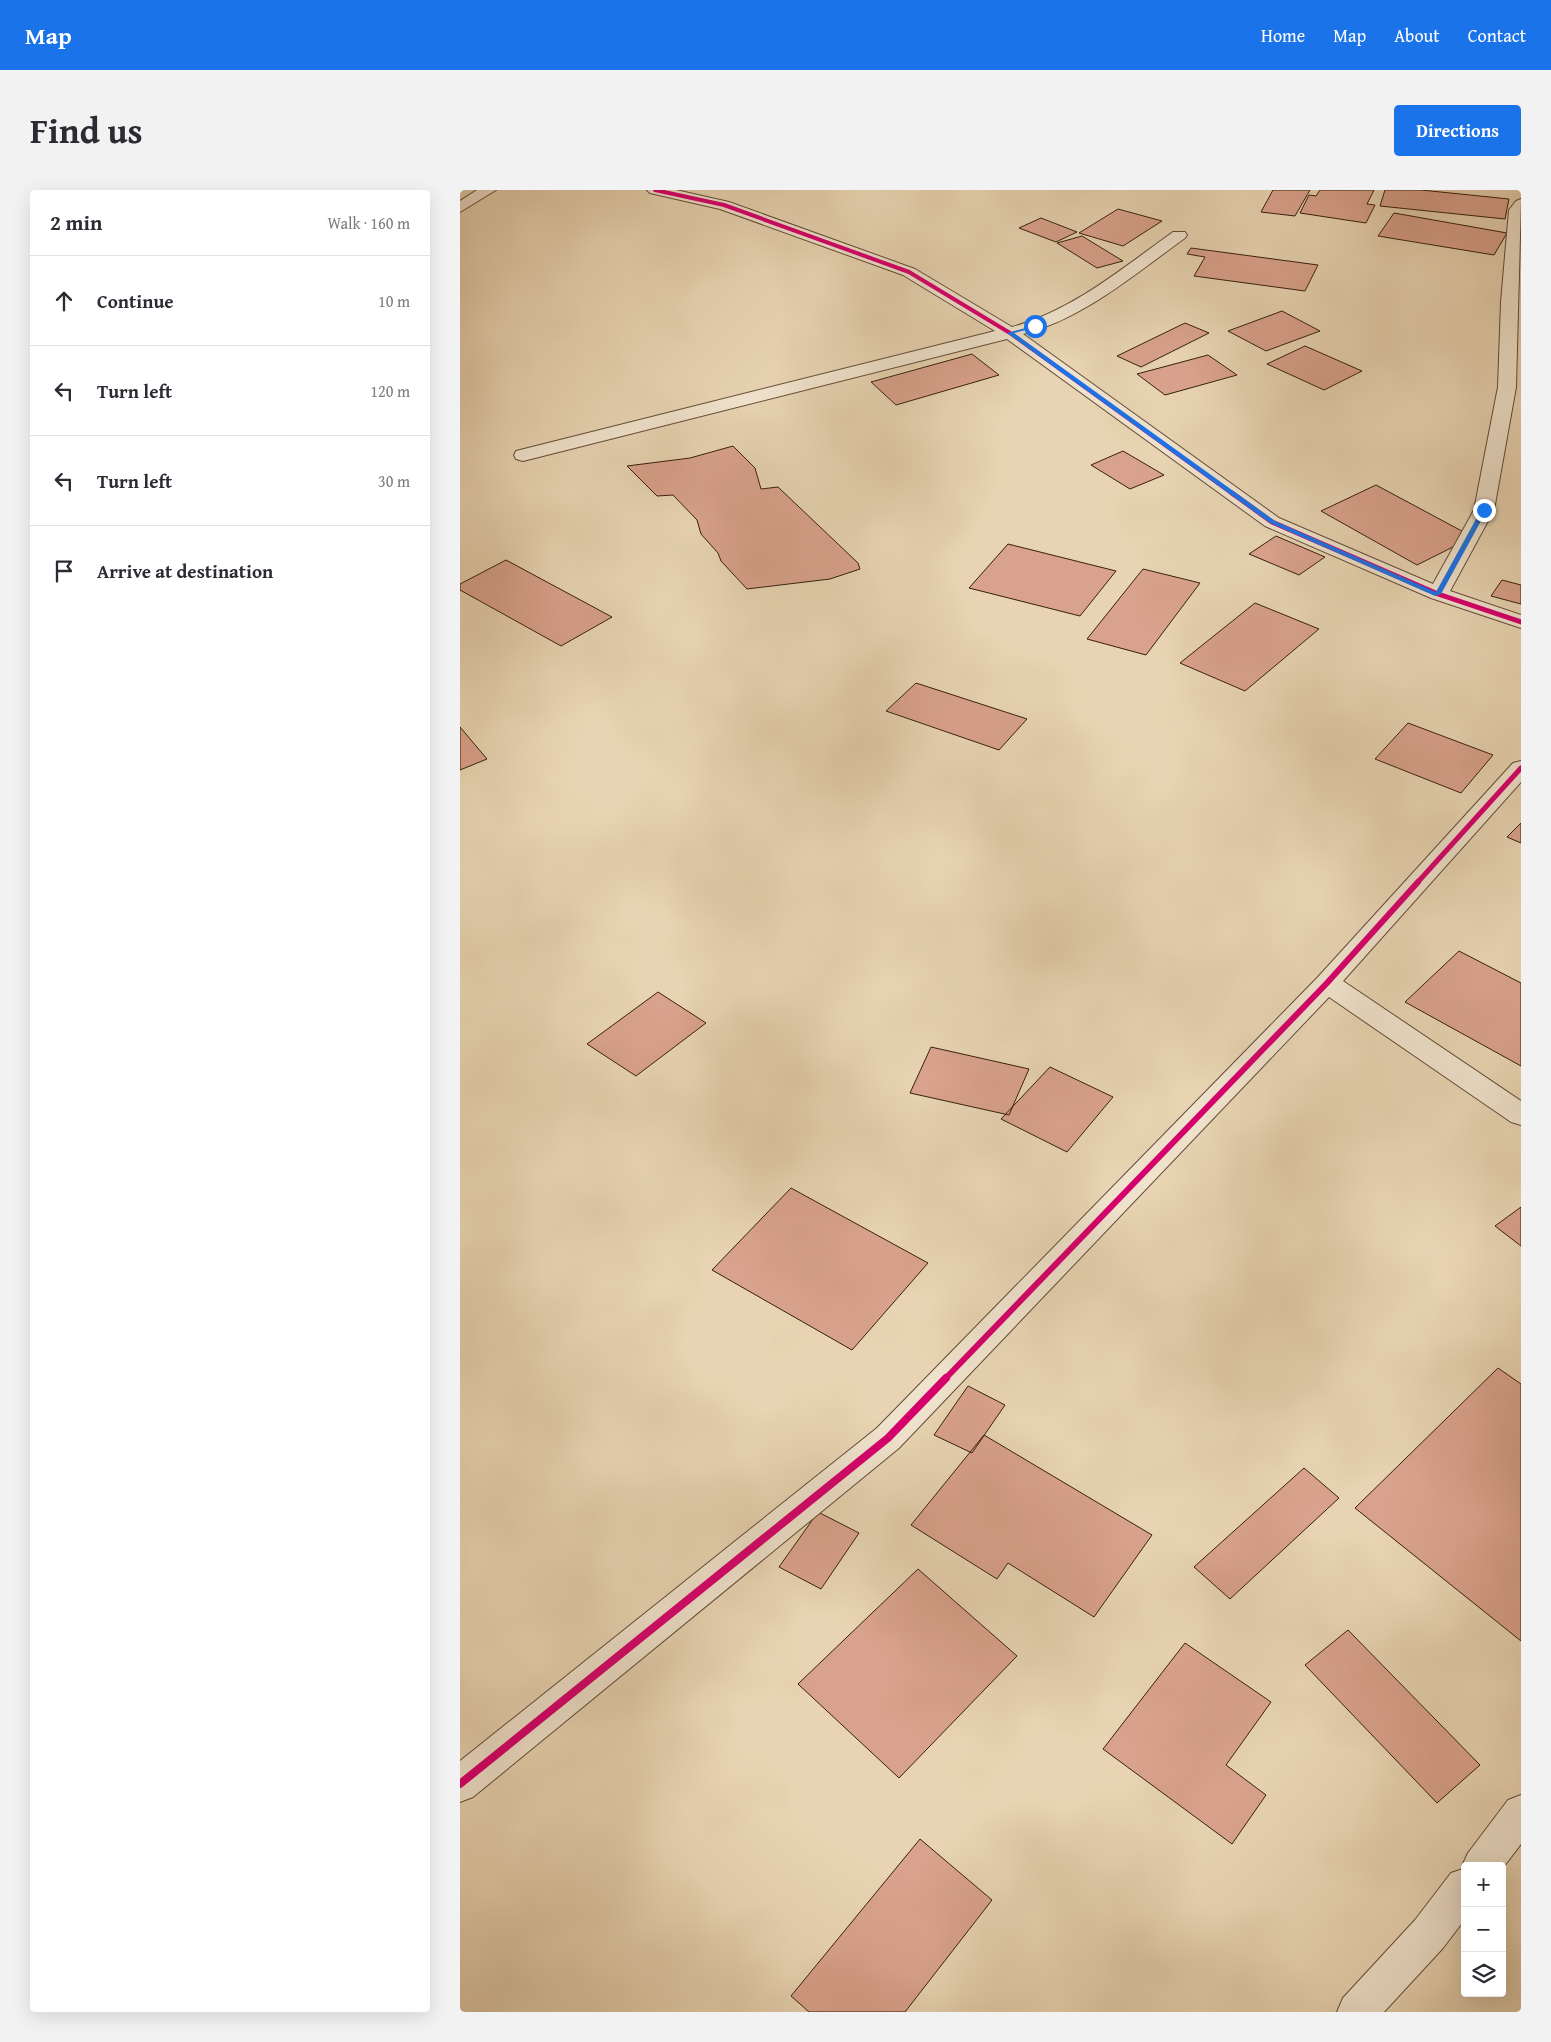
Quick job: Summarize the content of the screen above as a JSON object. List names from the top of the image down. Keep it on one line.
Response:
{"page":{"header":"Map","nav":["Home","Map","About","Contact"],"title":"Find us","buttons":"Directions","heading":["2 min","Walk · 160 m"],"list":[["Continue","10 m"],["Turn left","120 m"],["Turn left","30 m"],"Arrive at destination"],"map_buttons":["+","−"]}}
